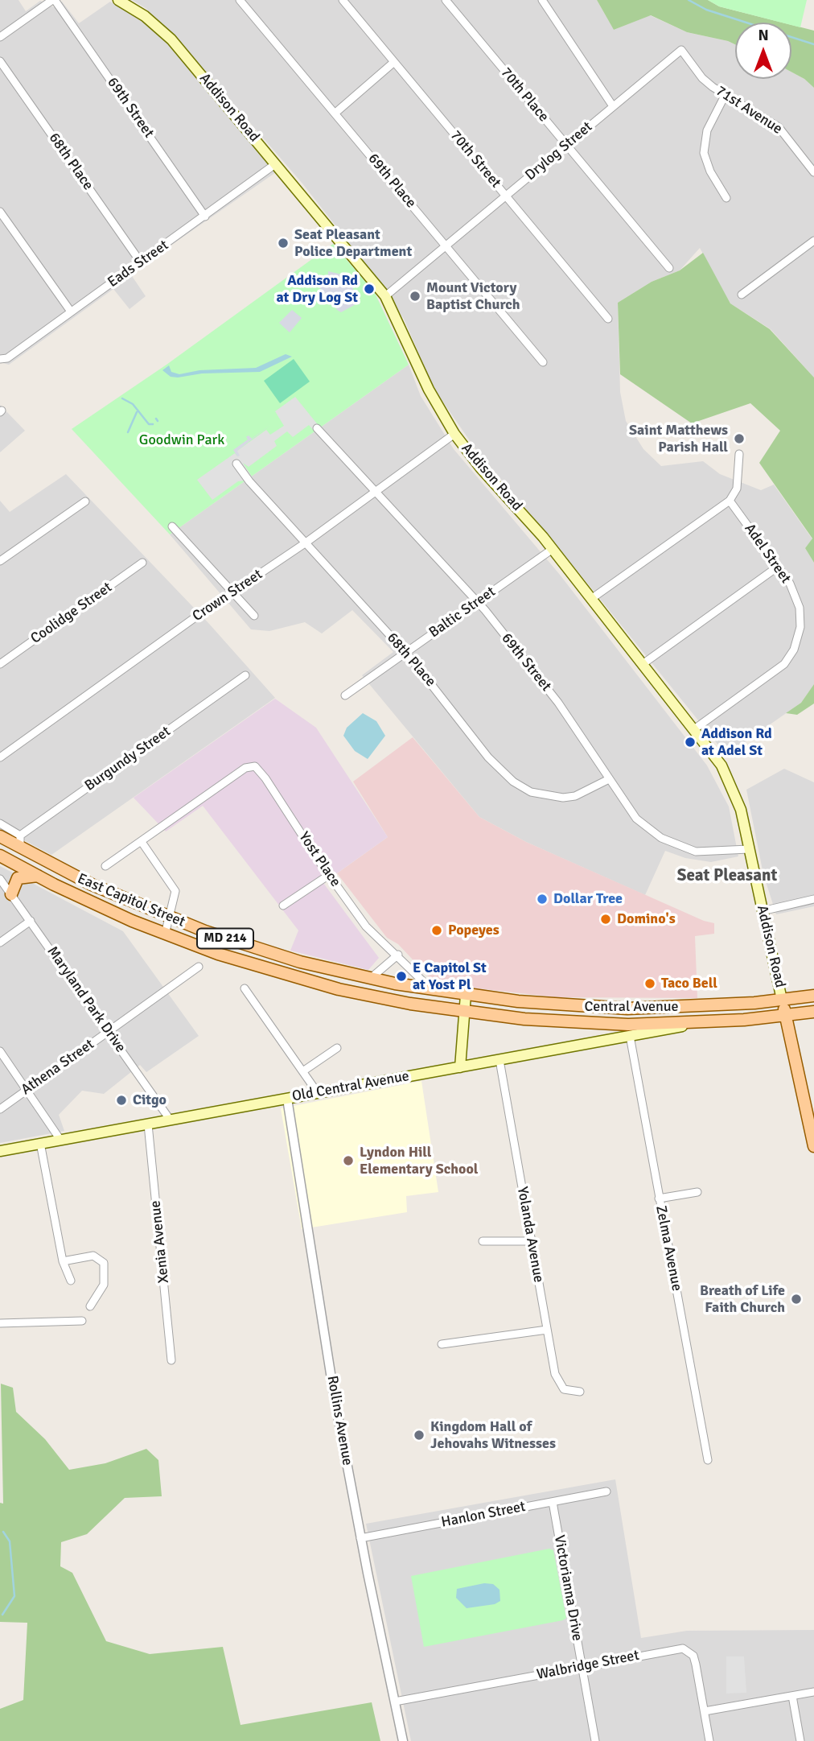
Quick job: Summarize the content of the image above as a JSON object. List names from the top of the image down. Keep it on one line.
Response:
{"streets":{"main road":["Addison Road","East Capitol Street","MD 214","Central Avenue","Old Central Avenue"],"street":["70th Place","69th Street","71st Avenue","Drylog Street","70th Street","68th Place","69th Place","Eads Street","Adel Street","Crown Street","Baltic Street","Coolidge Street","Burgundy Street","Yost Place","Maryland Park Drive","Athena Street","Yolanda Avenue","Xenia Avenue","Zelma Avenue","Rollins Avenue","Hanlon Street","Victorianna Drive","Walbridge Street"]},"crossings":[["70th Place","Drylog Street"],["69th Street","Addison Road"],["69th Street","68th Place"],["69th Street","Eads Street"],["69th Street","Crown Street"],["69th Street","Baltic Street"],["Addison Road","Drylog Street"],["Addison Road","Eads Street"],["Addison Road","Adel Street"],["Addison Road","Crown Street"],["Addison Road","Baltic Street"],["Addison Road","Central Avenue"],["71st Avenue","Drylog Street"],["Drylog Street","70th Street"],["Drylog Street","69th Place"],["68th Place","Eads Street"],["68th Place","Crown Street"],["68th Place","Baltic Street"],["Burgundy Street","East Capitol Street"],["Yost Place","East Capitol Street"],["East Capitol Street","Central Avenue"],["Maryland Park Drive","Athena Street"],["Maryland Park Drive","Old Central Avenue"],["Central Avenue","Old Central Avenue"],["Old Central Avenue","Yolanda Avenue"],["Old Central Avenue","Xenia Avenue"],["Old Central Avenue","Zelma Avenue"],["Old Central Avenue","Rollins Avenue"],["Rollins Avenue","Hanlon Street"],["Rollins Avenue","Walbridge Street"],["Hanlon Street","Victorianna Drive"],["Victorianna Drive","Walbridge Street"]],"districts":["Seat Pleasant"],"parks":["Goodwin Park"],"places":["Seat Pleasant Police Department","Addison Rd at Dry Log St","Mount Victory Baptist Church","Saint Matthews Parish Hall","Addison Rd at Adel St","Dollar Tree","Domino's","Popeyes","E Capitol St at Yost Pl","Taco Bell","Citgo","Lyndon Hill Elementary School","Breath of Life Faith Church","Kingdom Hall of Jehovahs Witnesses"],"north":"top"}
